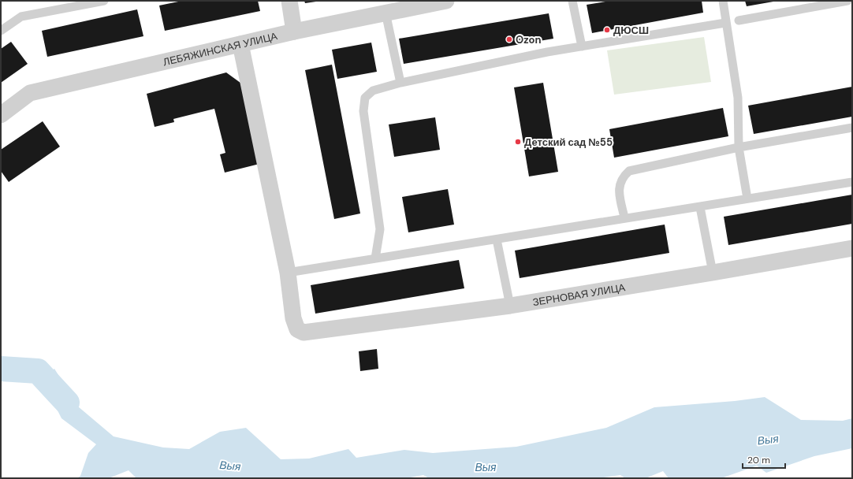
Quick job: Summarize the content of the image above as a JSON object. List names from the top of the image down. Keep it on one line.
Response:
{"streets":{"street":["ЛЕБЯЖИНСКАЯ УЛИЦА","ЗЕРНОВАЯ УЛИЦА"]},"water":["Выя"],"places":["ДЮСШ","Ozon","Детский сад №55"],"scale_bar":"20 m"}
